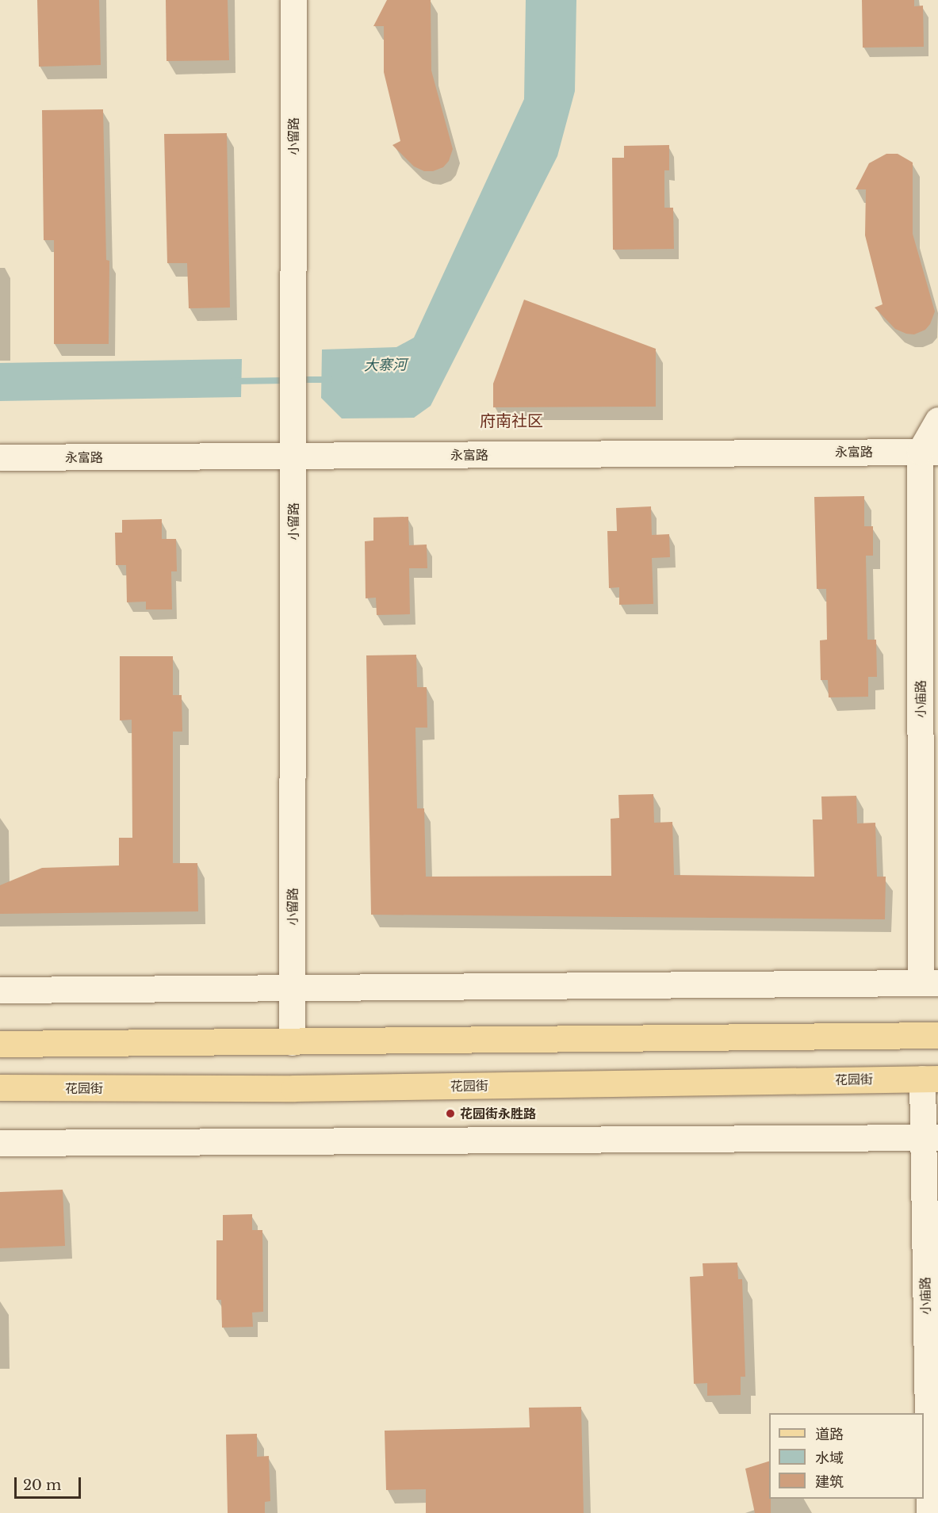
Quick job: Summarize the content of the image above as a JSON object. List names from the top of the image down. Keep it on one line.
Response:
{"streets":{"main road":["花园街"],"street":["小留路","永富路","小庙路"]},"crossings":[["小留路","永富路"],["永富路","小庙路"],["小庙路","花园街"]],"districts":["府南社区"],"water":["大寨河"],"places":["花园街永胜路"],"legend":["道路","水域","建筑"],"scale_bar":"20 m"}
